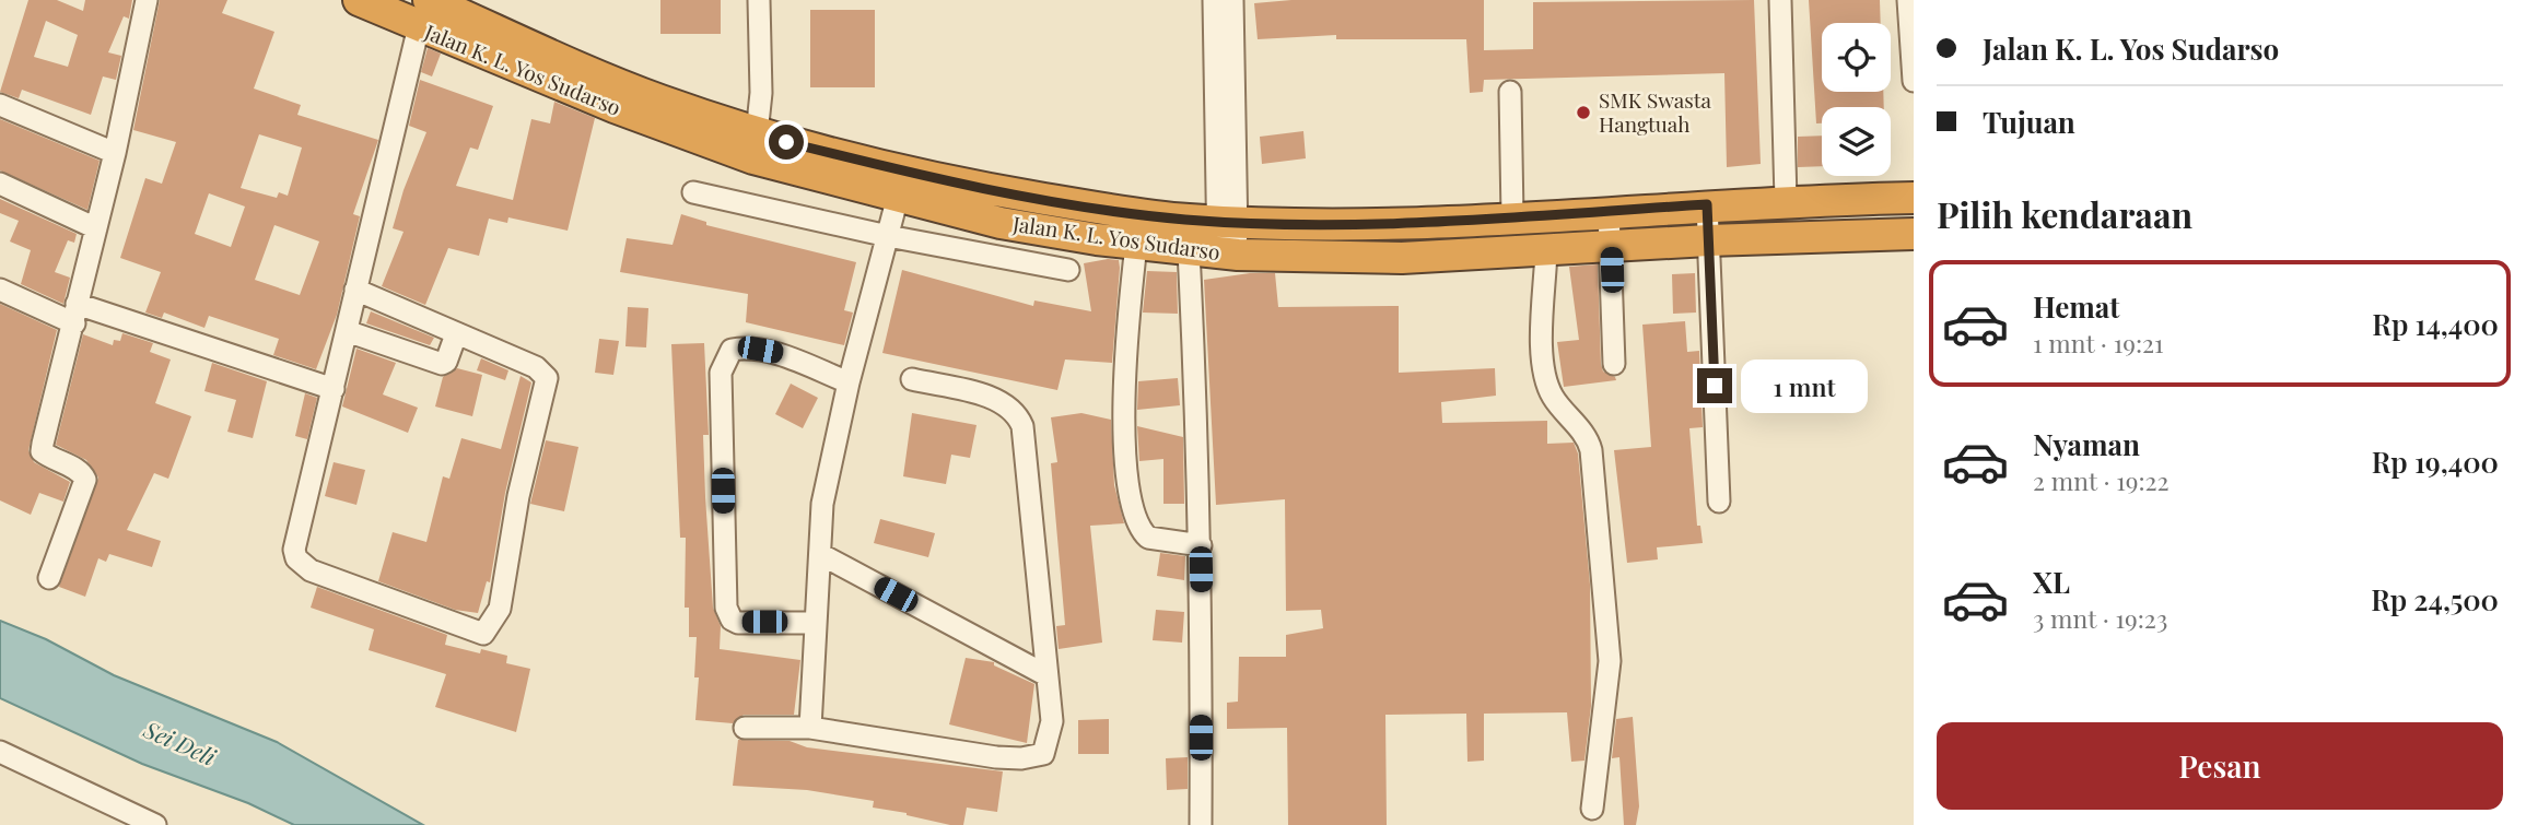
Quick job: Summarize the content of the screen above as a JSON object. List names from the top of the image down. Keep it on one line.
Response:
{"streets":{"highway":["Jalan K. L. Yos Sudarso"]},"water":["Sei Deli"],"places":["SMK Swasta Hangtuah"],"page":{"banner":["Jalan K. L. Yos Sudarso","Tujuan"],"heading":"Pilih kendaraan","list":[{"name":"Hemat","note":"1 mnt · 19:21","value":"Rp 14,400"},{"name":"Nyaman","note":"2 mnt · 19:22","value":"Rp 19,400"},{"name":"XL","note":"3 mnt · 19:23","value":"Rp 24,500"}],"bubble":"1 mnt","buttons":"Pesan"}}
